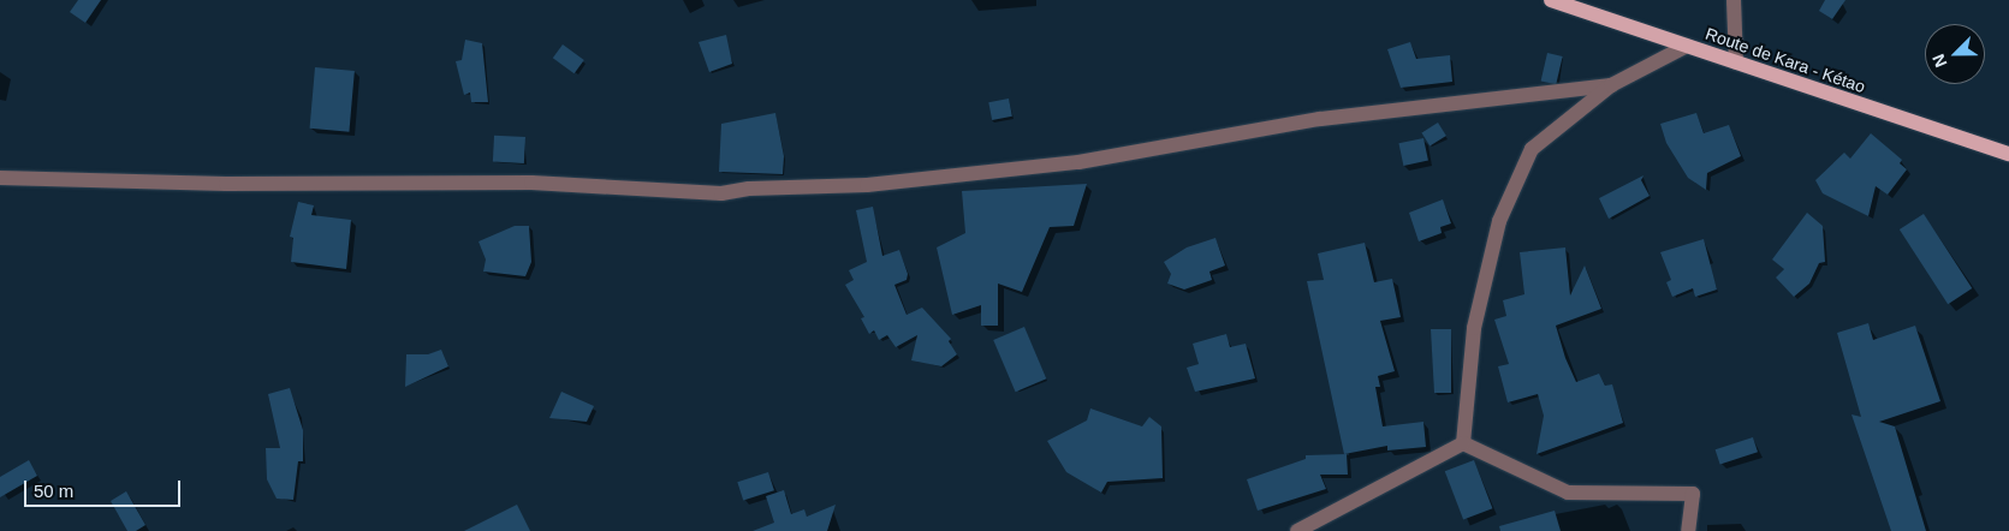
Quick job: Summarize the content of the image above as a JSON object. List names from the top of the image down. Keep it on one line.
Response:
{"streets":{"main road":["Route de Kara - Kétao"]},"scale_bar":"50 m","north":"bottom left"}
